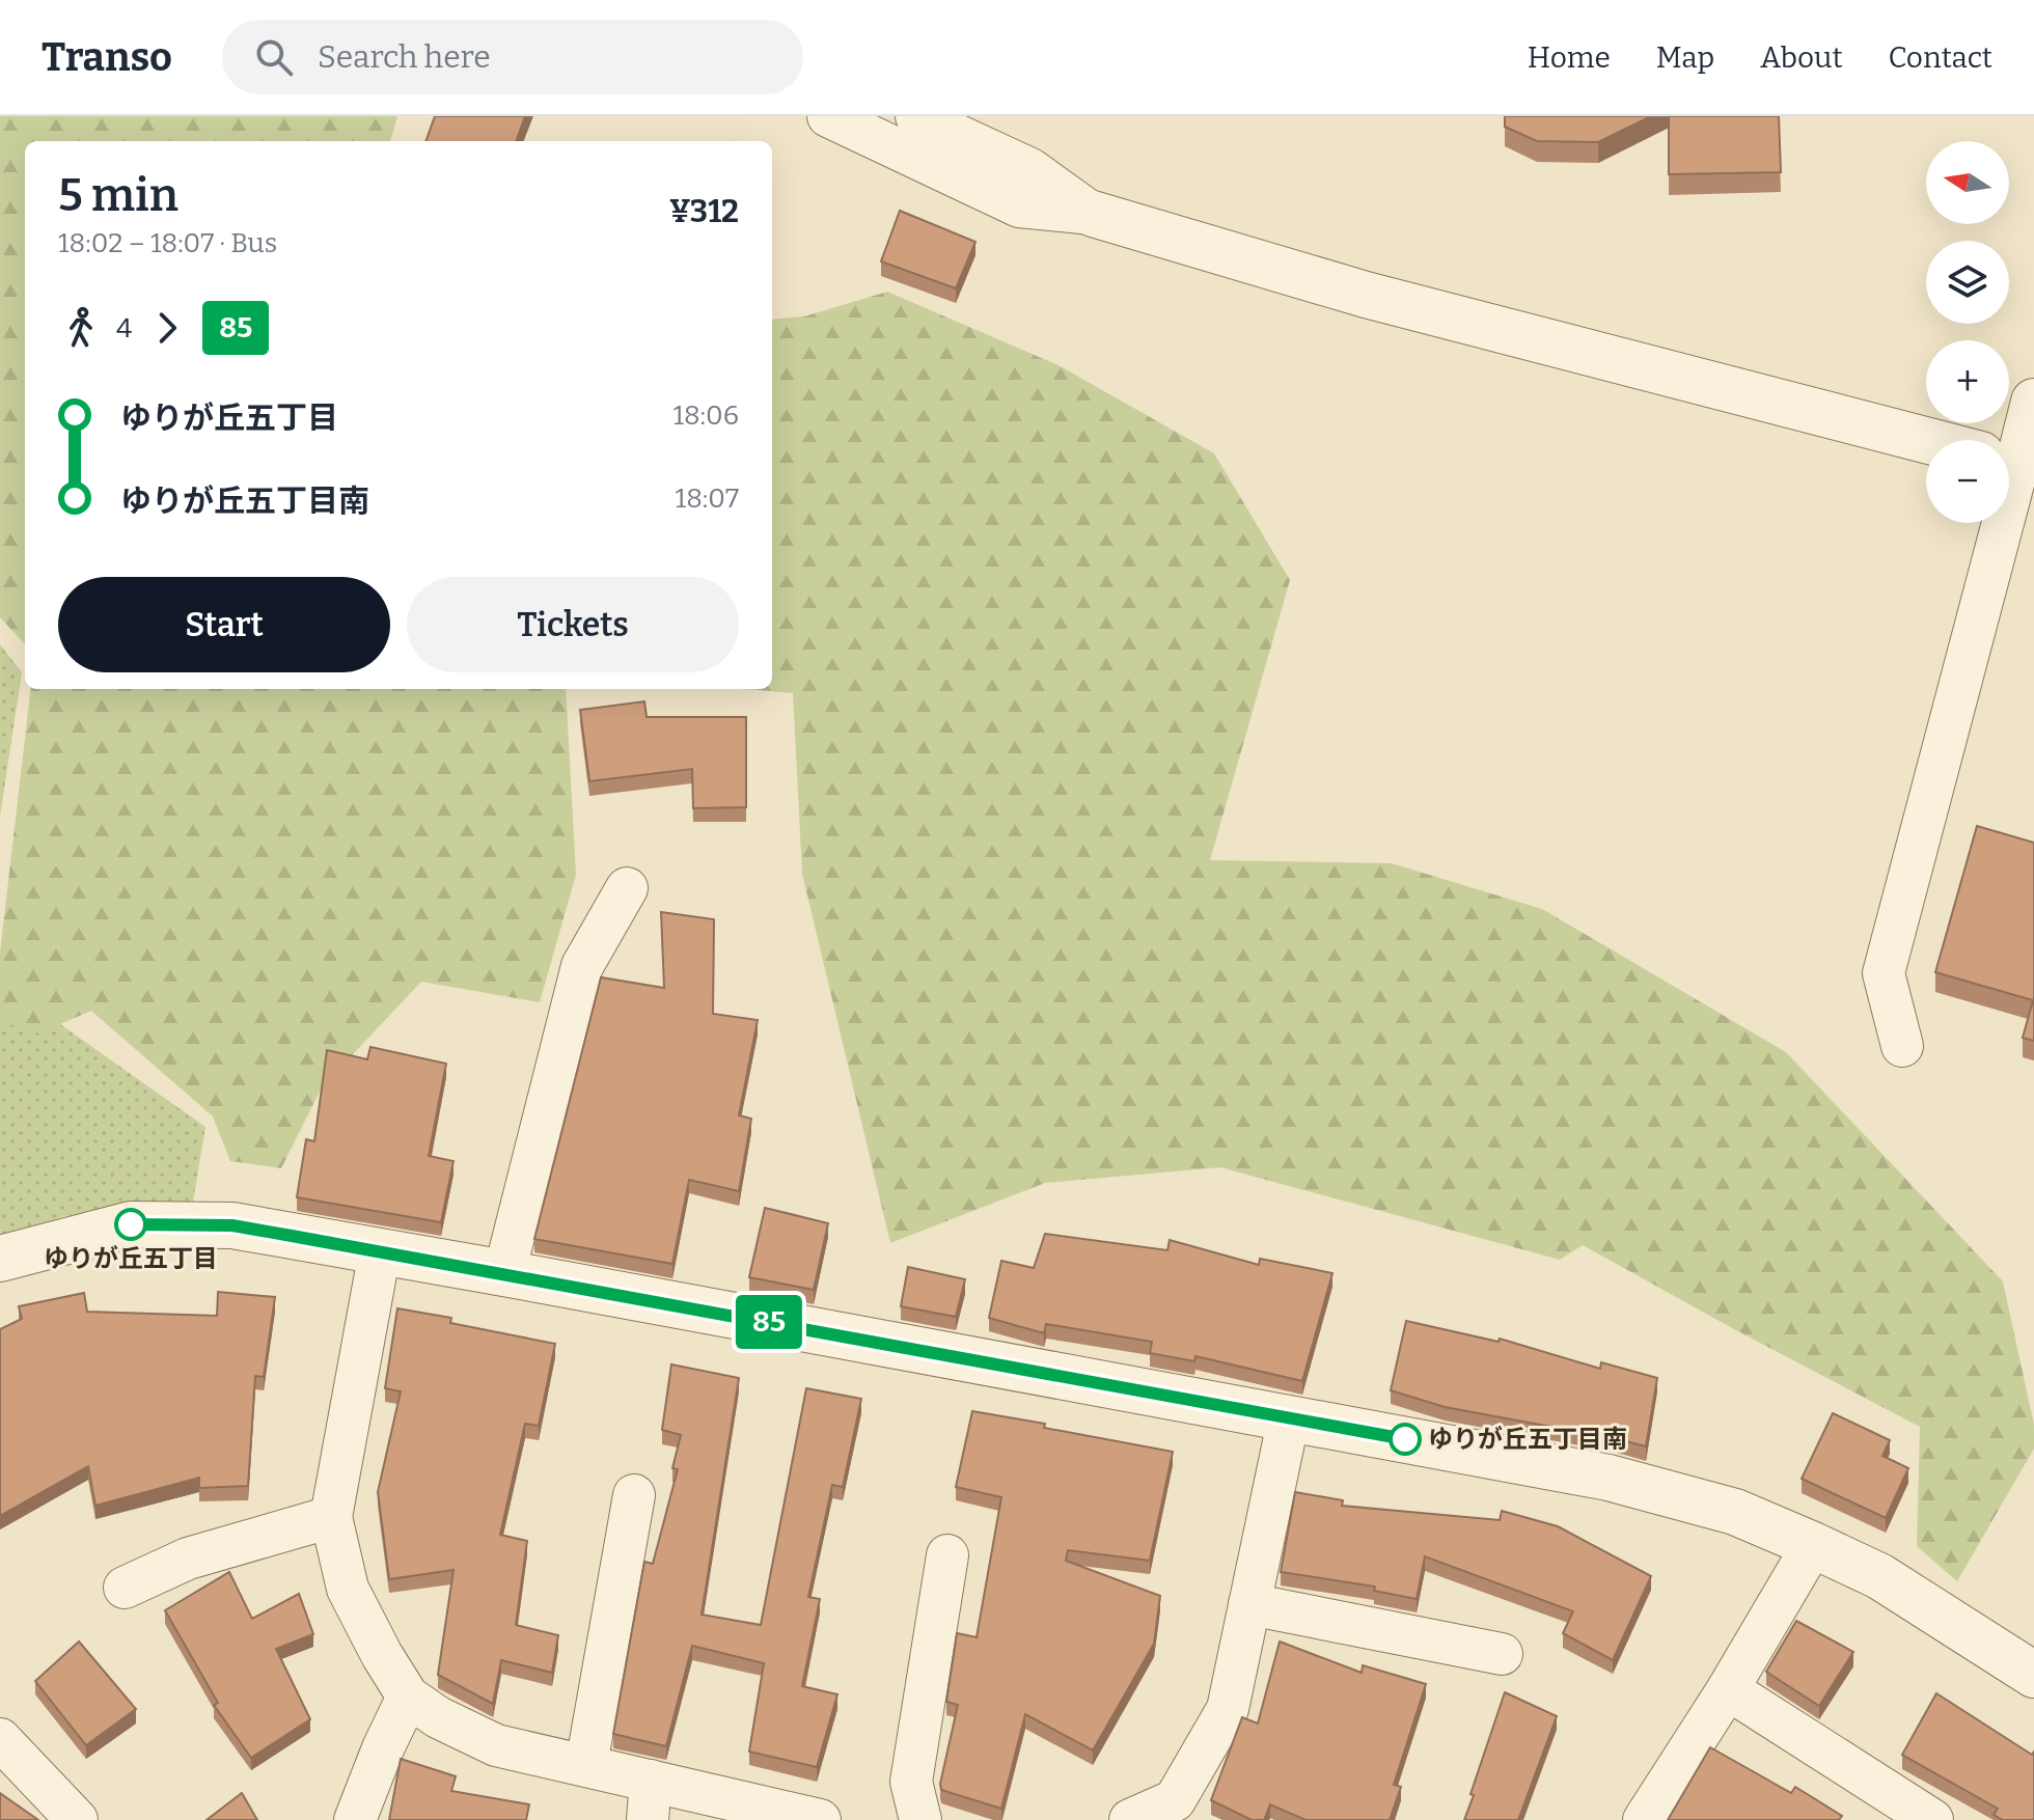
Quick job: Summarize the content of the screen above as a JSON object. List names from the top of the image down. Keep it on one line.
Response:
{"places":["ゆりが丘五丁目","ゆりが丘五丁目南"],"lines":["bus line 85"],"north":"left","page":{"header":"Transo","search":"Search here","nav":["Home","Map","About","Contact"],"on_map":"85","map_buttons":["+","−"],"heading":["5 min","18:02 – 18:07 · Bus","¥312"],"legs":["4","85"],"list":[{"name":"ゆりが丘五丁目","value":"18:06"},{"name":"ゆりが丘五丁目南","value":"18:07"}],"buttons":["Start","Tickets"]}}
